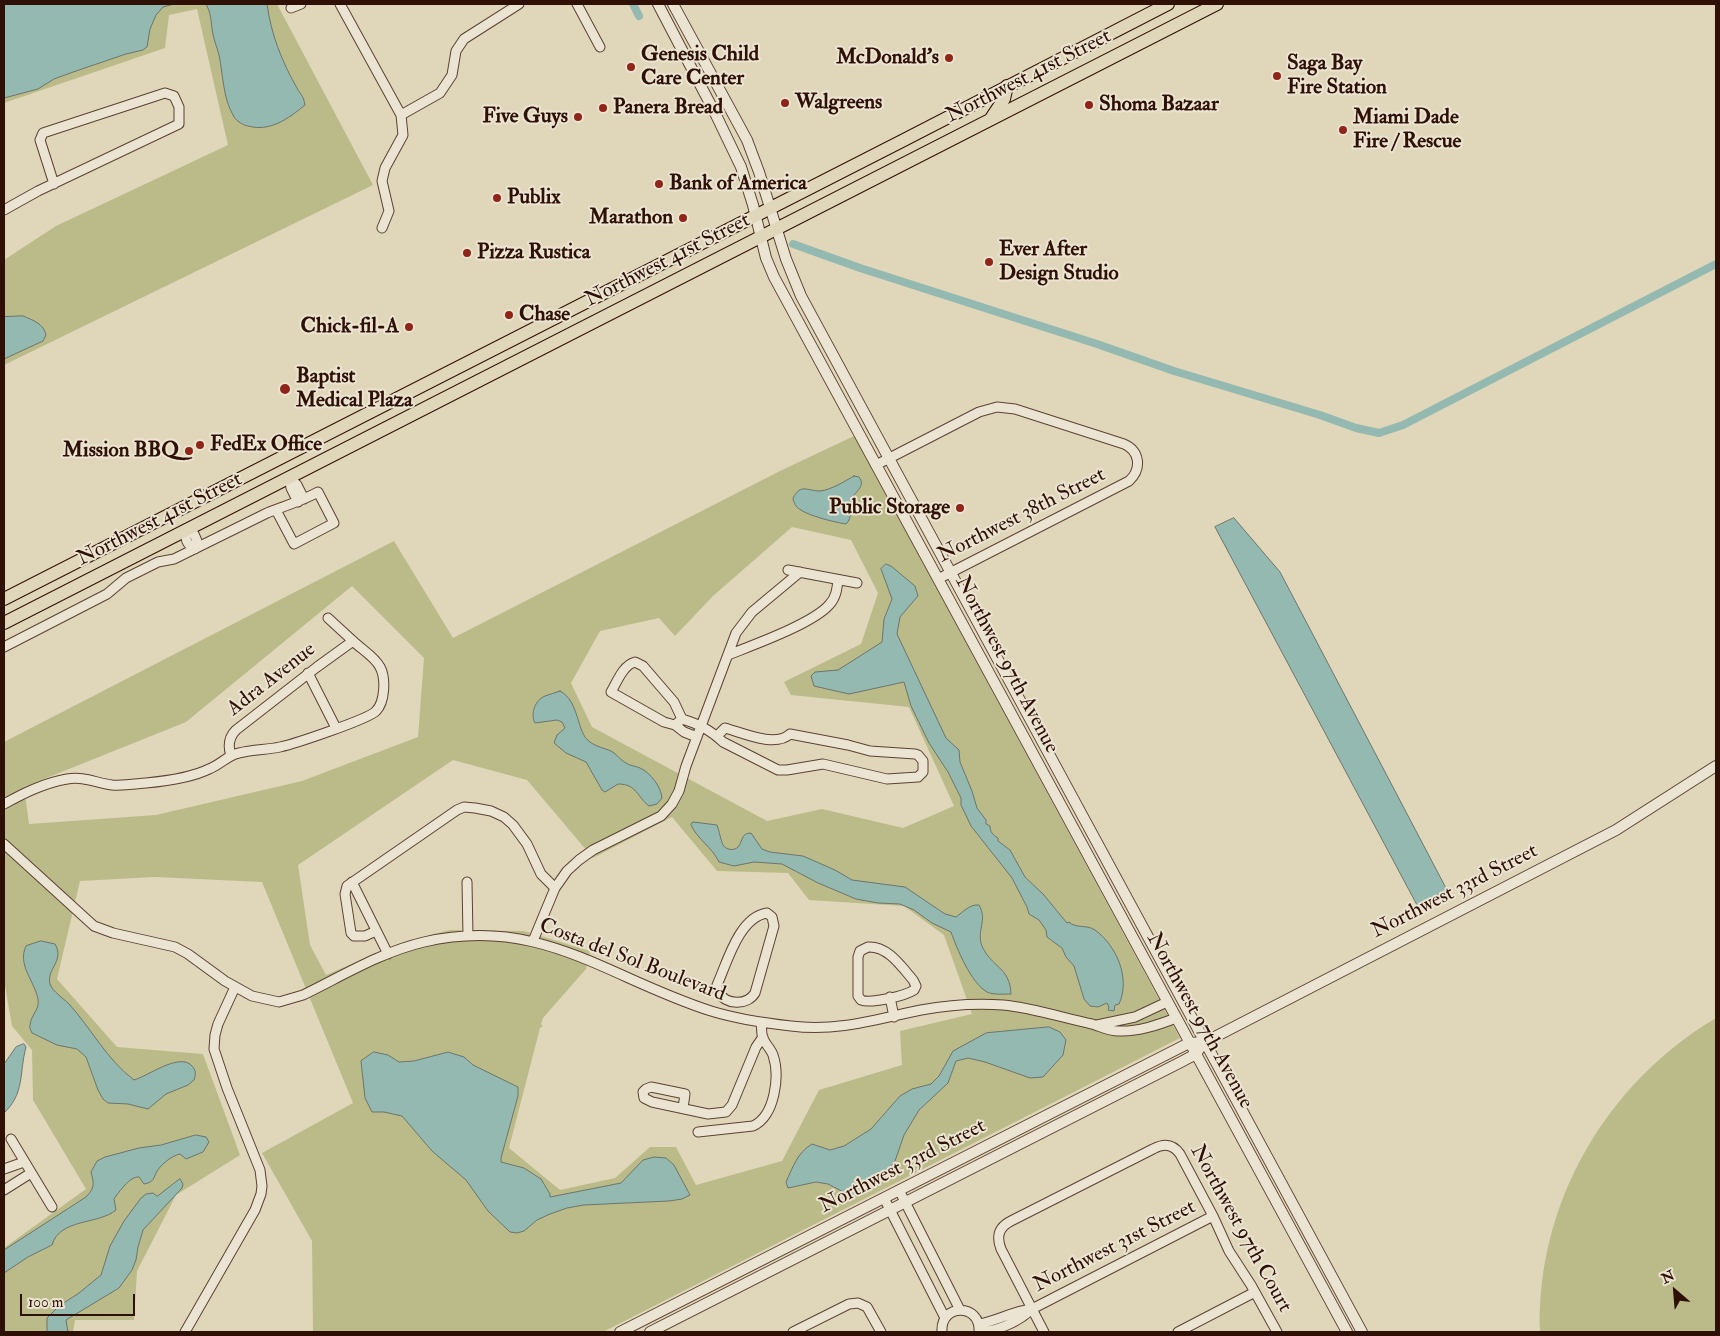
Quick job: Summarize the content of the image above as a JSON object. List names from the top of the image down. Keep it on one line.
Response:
{"streets":{"main road":["Northwest 41st Street"],"street":["Northwest 38th Street","Northwest 97th Avenue","Adra Avenue","Northwest 33rd Street","Costa del Sol Boulevard","Northwest 97th Court","Northwest 31st Street"]},"crossings":[["Northwest 41st Street","Northwest 97th Avenue"],["Northwest 38th Street","Northwest 97th Avenue"],["Northwest 97th Avenue","Northwest 33rd Street"],["Northwest 97th Avenue","Costa del Sol Boulevard"],["Northwest 97th Court","Northwest 31st Street"]],"places":["McDonald's","Genesis Child Care Center","Saga Bay Fire Station","Walgreens","Shoma Bazaar","Panera Bread","Five Guys","Miami Dade Fire / Rescue","Bank of America","Publix","Marathon","Pizza Rustica","Ever After Design Studio","Chase","Chick-fil-A","Baptist Medical Plaza","FedEx Office","Mission BBQ","Public Storage"],"scale_bar":"100 m","north":"top left"}
